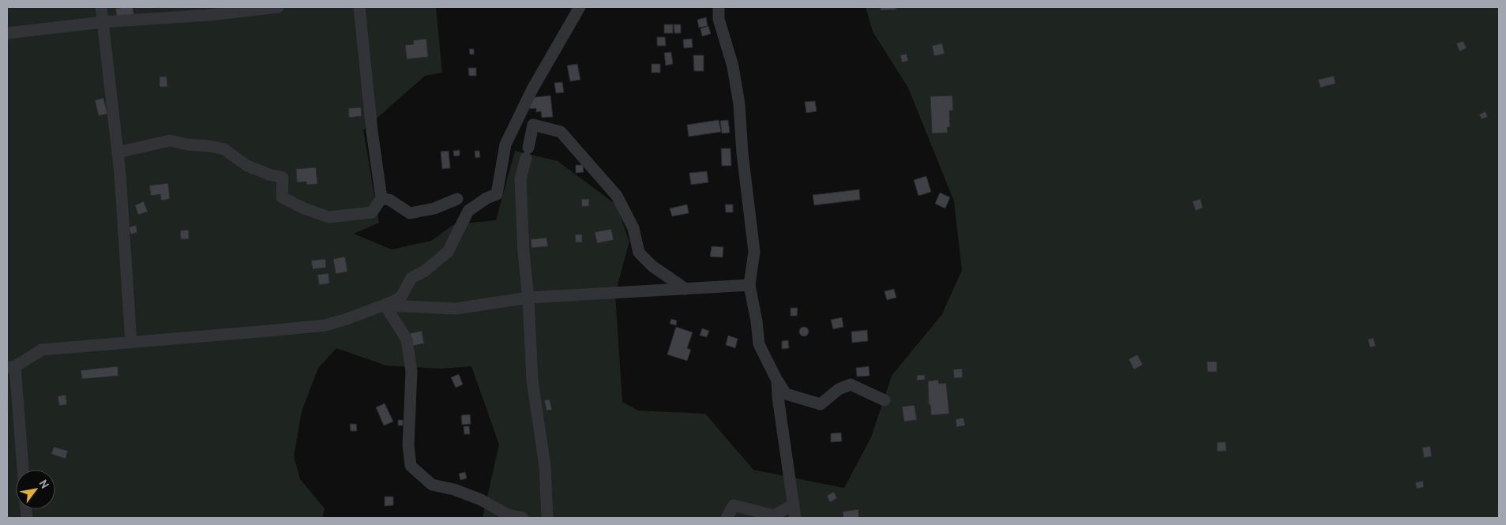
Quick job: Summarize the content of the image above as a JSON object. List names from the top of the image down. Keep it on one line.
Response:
{"north":"top right"}
